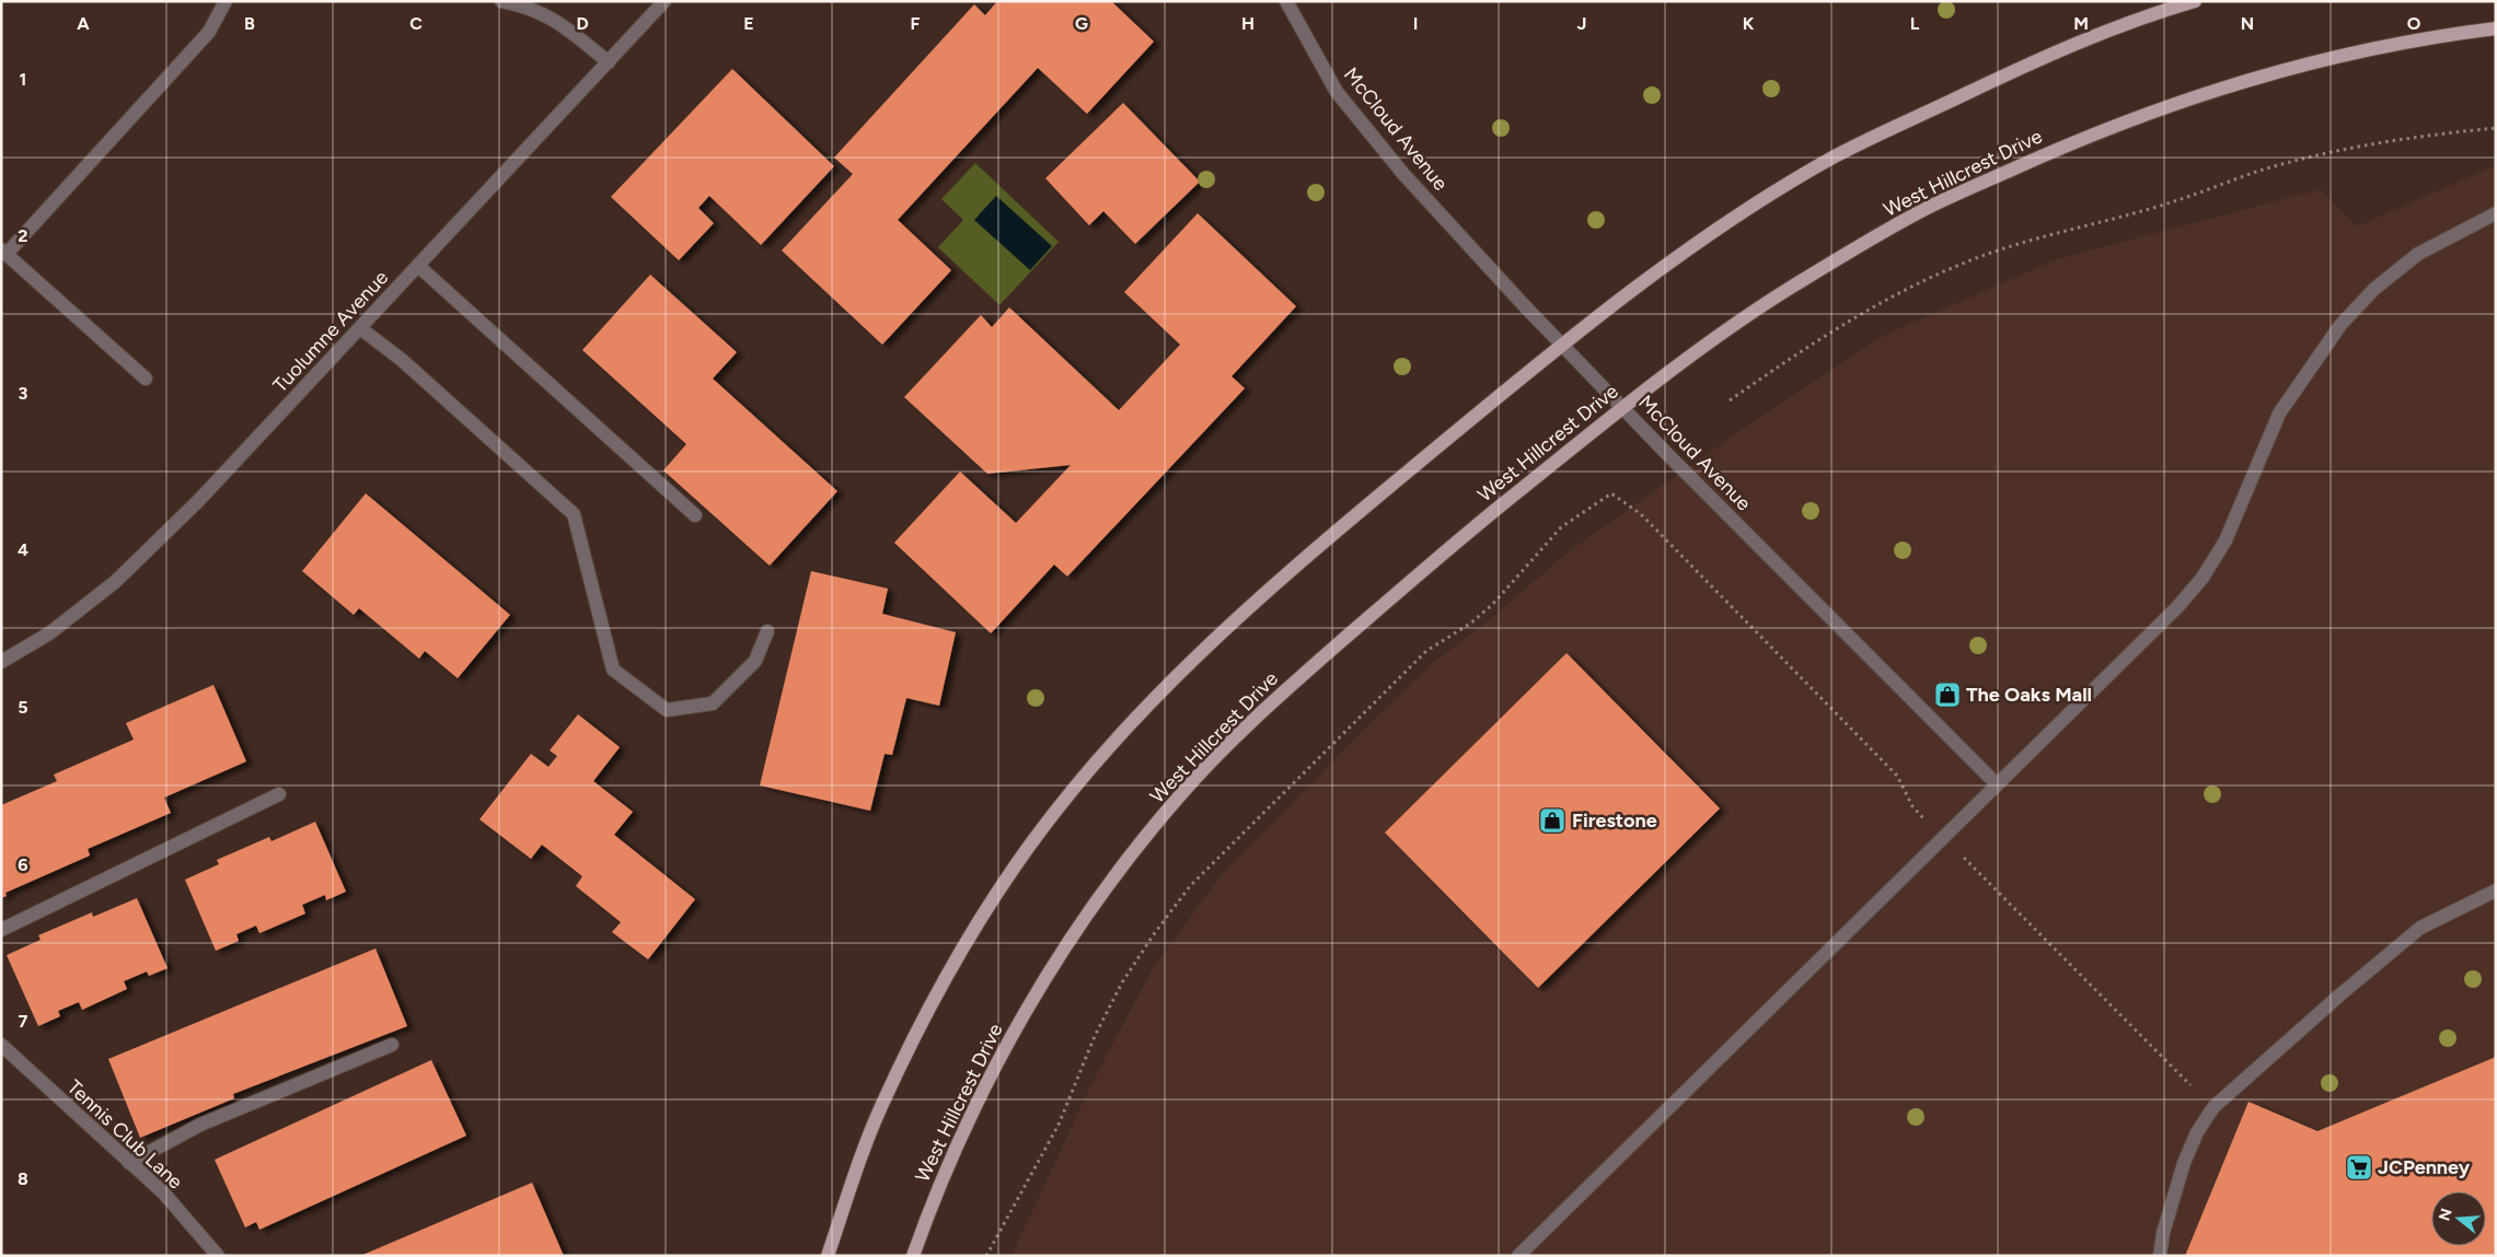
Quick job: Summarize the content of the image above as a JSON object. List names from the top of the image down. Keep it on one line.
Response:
{"streets":{"main road":["West Hillcrest Drive"],"street":["McCloud Avenue","Tuolumne Avenue","Tennis Club Lane"]},"crossings":[["McCloud Avenue","West Hillcrest Drive"]],"places":{"shop":["The Oaks Mall","Firestone"],"supermarket":["JCPenney"]},"north":"left","grid":{"columns":["A","B","C","D","E","F","G","H","I","J","K","L","M","N","O"],"rows":["1","2","3","4","5","6","7","8"]}}
